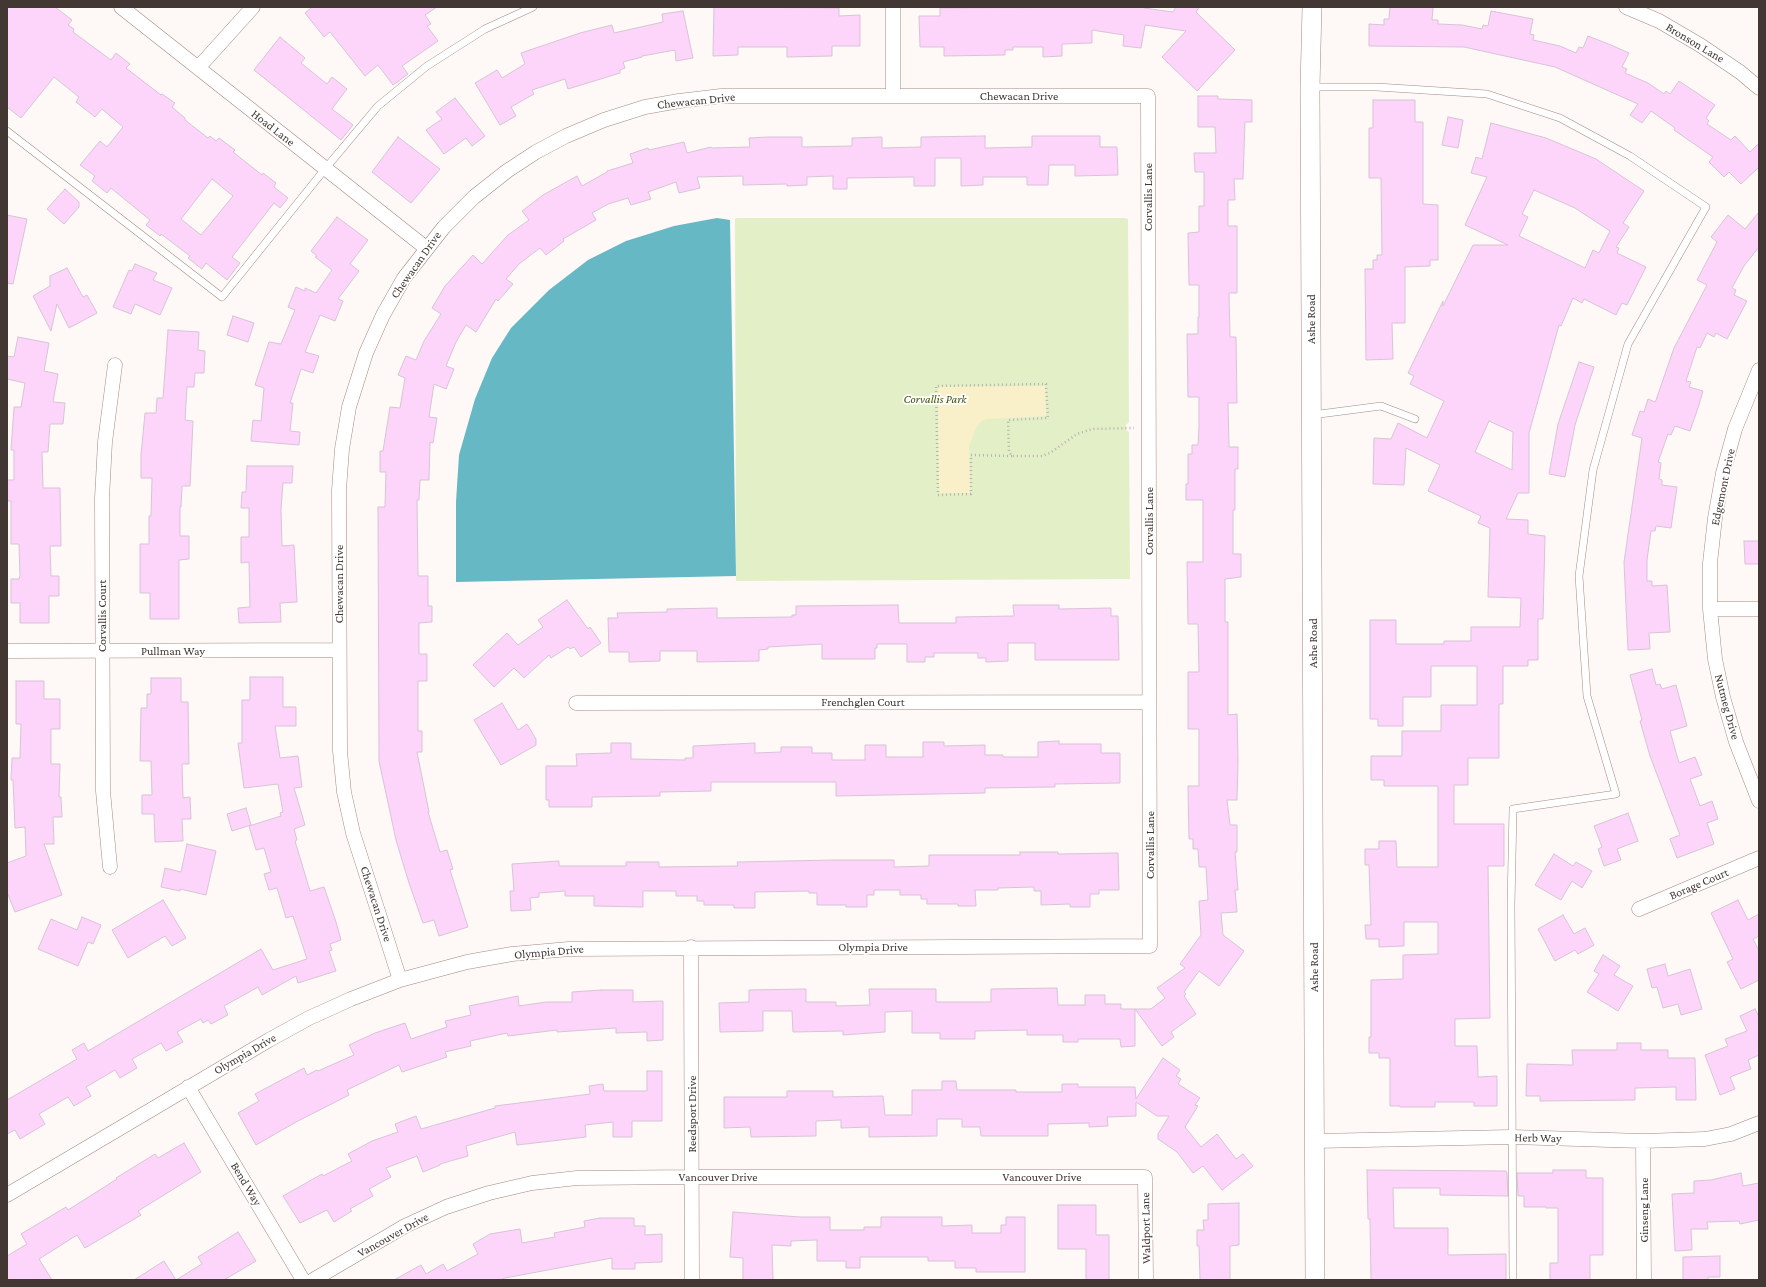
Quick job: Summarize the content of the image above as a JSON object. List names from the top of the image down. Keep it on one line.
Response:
{"streets":{"street":["Bronson Lane","Chewacan Drive","Hoad Lane","Corvallis Lane","Ashe Road","Edgemont Drive","Corvallis Court","Pullman Way","Frenchglen Court","Nutmeg Drive","Borage Court","Olympia Drive","Reedsport Drive","Herb Way","Vancouver Drive","Bend Way","Ginseng Lane","Waldport Lane"]},"crossings":[["Chewacan Drive","Hoad Lane"],["Chewacan Drive","Corvallis Lane"],["Chewacan Drive","Pullman Way"],["Chewacan Drive","Olympia Drive"],["Corvallis Lane","Frenchglen Court"],["Corvallis Lane","Olympia Drive"],["Ashe Road","Herb Way"],["Edgemont Drive","Nutmeg Drive"],["Corvallis Court","Pullman Way"],["Olympia Drive","Reedsport Drive"],["Olympia Drive","Bend Way"],["Reedsport Drive","Vancouver Drive"],["Herb Way","Ginseng Lane"],["Vancouver Drive","Waldport Lane"]],"parks":["Corvallis Park"]}
